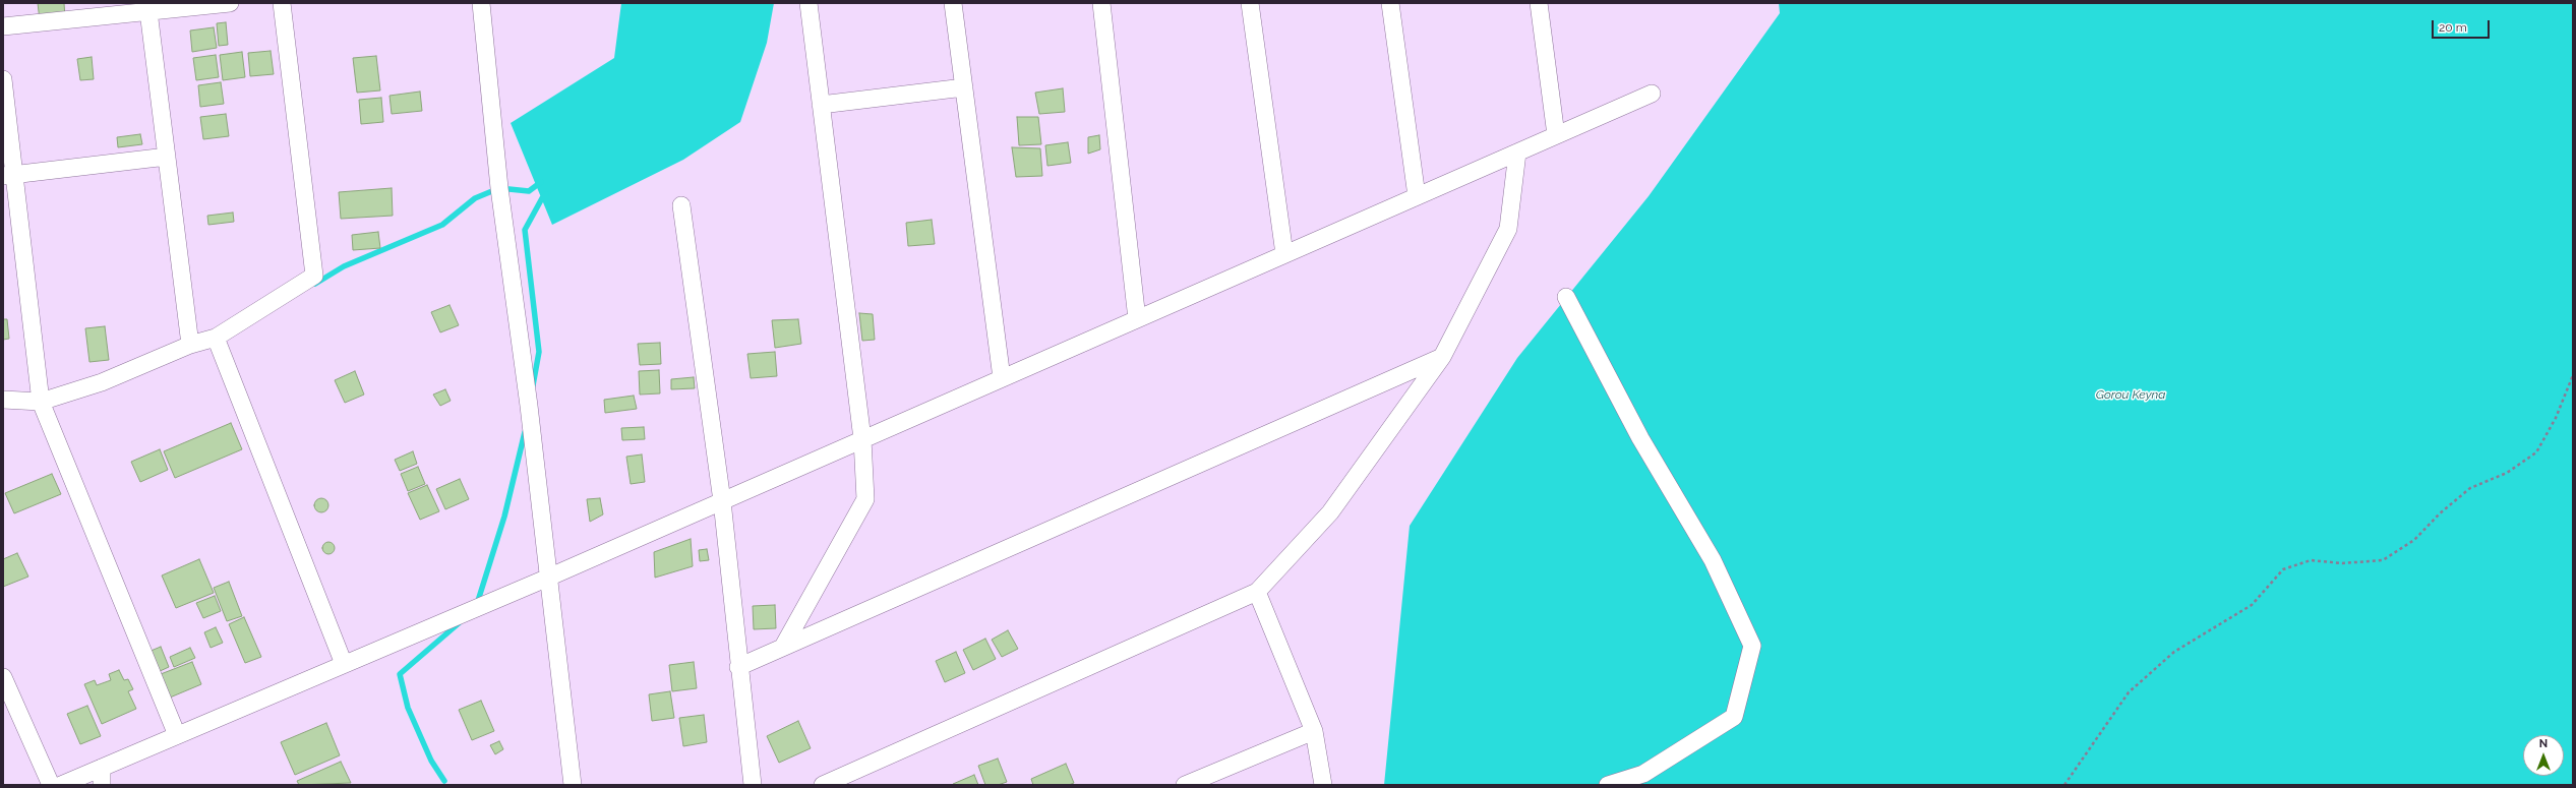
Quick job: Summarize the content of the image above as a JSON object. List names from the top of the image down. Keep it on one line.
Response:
{"water":["Gorou Keyna"],"scale_bar":"20 m","north":"top"}
